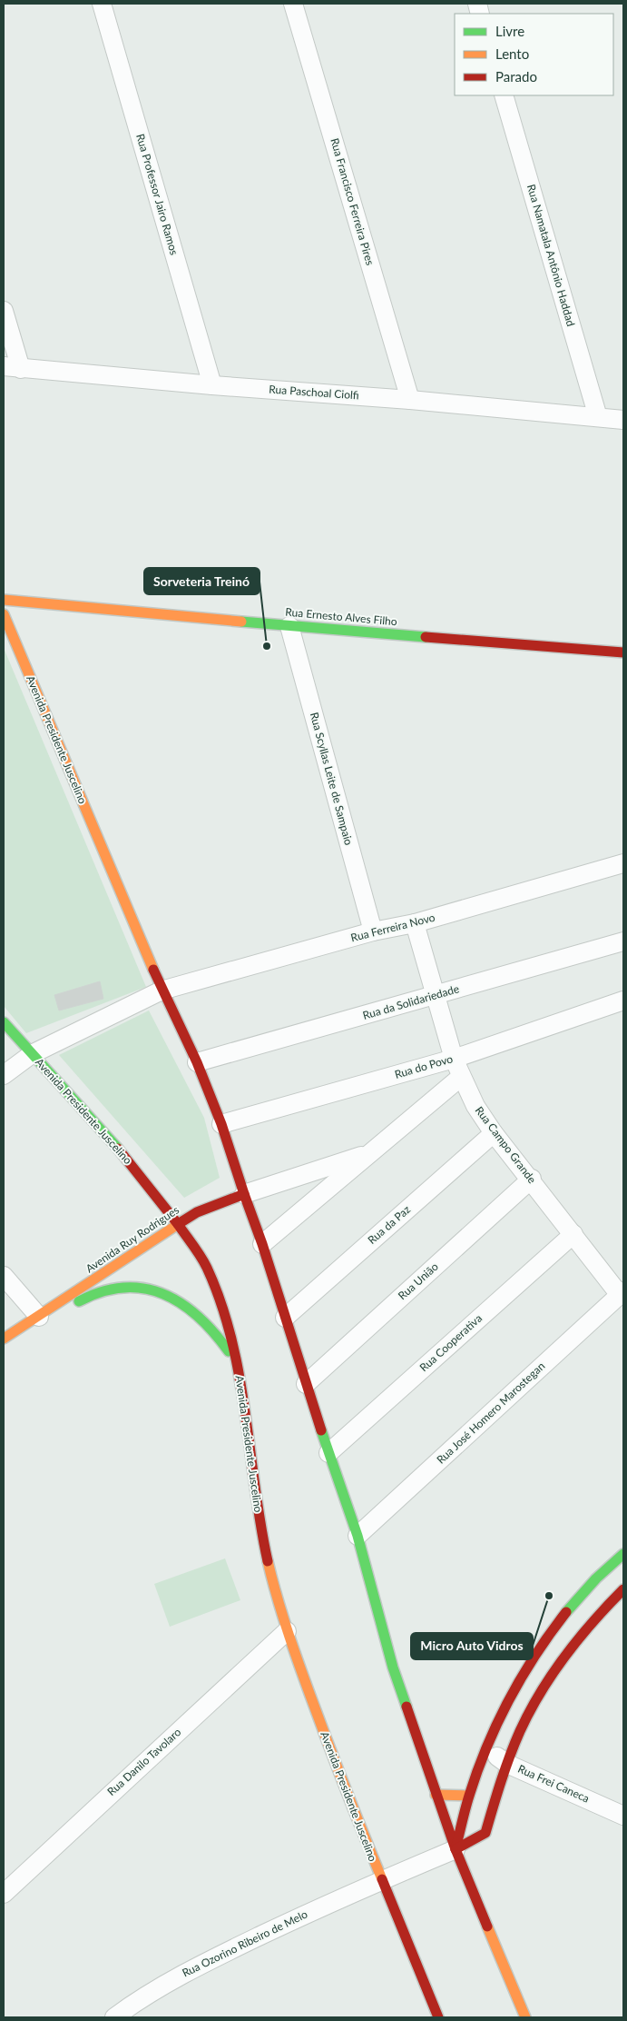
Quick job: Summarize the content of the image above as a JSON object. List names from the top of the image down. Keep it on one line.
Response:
{"streets":{"main road":["Rua Ernesto Alves Filho","Avenida Presidente Juscelino","Avenida Ruy Rodrigues"],"street":["Rua Professor Jairo Ramos","Rua Francisco Ferreira Pires","Rua Namatala Antônio Haddad","Rua Paschoal Ciolfi","Rua Scyllas Leite de Sampaio","Rua Ferreira Novo","Rua da Solidariedade","Rua do Povo","Rua Campo Grande","Rua da Paz","Rua União","Rua Cooperativa","Rua José Homero Marostegan","Rua Danilo Tavolaro","Rua Frei Caneca","Rua Ozorino Ribeiro de Melo"]},"crossings":[["Rua Professor Jairo Ramos","Rua Paschoal Ciolfi"],["Rua Francisco Ferreira Pires","Rua Paschoal Ciolfi"],["Rua Namatala Antônio Haddad","Rua Paschoal Ciolfi"],["Rua Ernesto Alves Filho","Rua Scyllas Leite de Sampaio"],["Avenida Presidente Juscelino","Rua Ferreira Novo"],["Avenida Presidente Juscelino","Rua da Solidariedade"],["Avenida Presidente Juscelino","Rua do Povo"],["Avenida Presidente Juscelino","Rua da Paz"],["Avenida Presidente Juscelino","Avenida Ruy Rodrigues"],["Avenida Presidente Juscelino","Rua União"],["Avenida Presidente Juscelino","Rua Cooperativa"],["Avenida Presidente Juscelino","Rua José Homero Marostegan"],["Avenida Presidente Juscelino","Rua Danilo Tavolaro"],["Avenida Presidente Juscelino","Rua Ozorino Ribeiro de Melo"],["Rua Scyllas Leite de Sampaio","Rua Ferreira Novo"],["Rua Ferreira Novo","Rua Campo Grande"],["Rua da Solidariedade","Rua Campo Grande"],["Rua do Povo","Rua Campo Grande"],["Rua Campo Grande","Rua da Paz"],["Rua Campo Grande","Rua União"],["Rua Campo Grande","Rua Cooperativa"],["Rua Campo Grande","Rua José Homero Marostegan"]],"places":["Sorveteria Treinó","Micro Auto Vidros"],"legend":["Livre","Lento","Parado"]}
